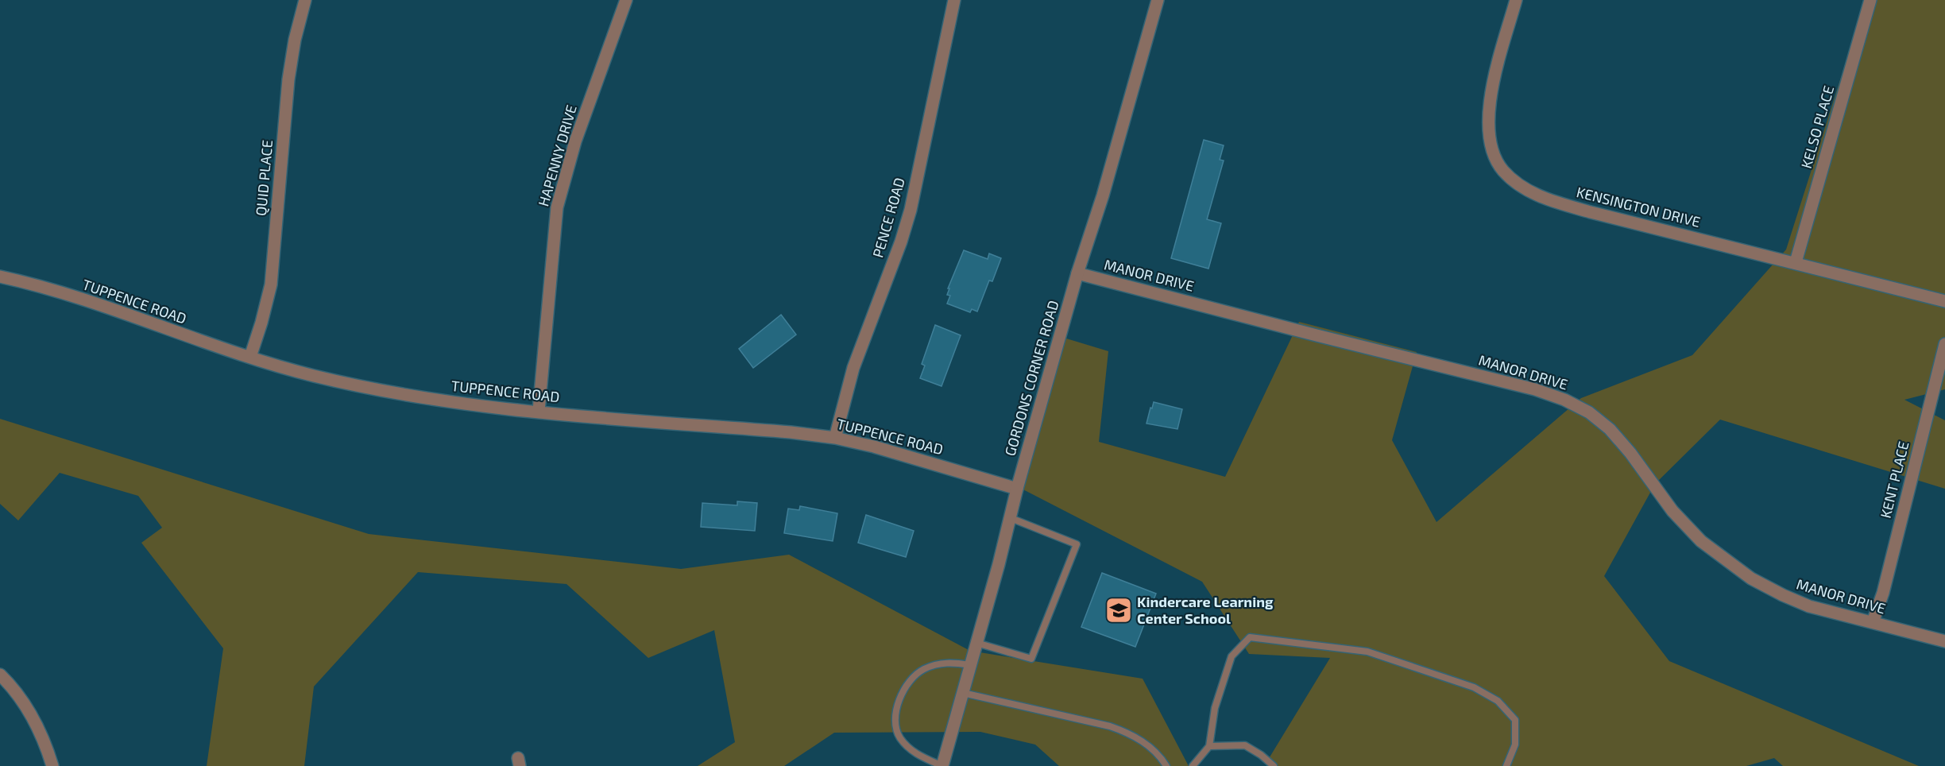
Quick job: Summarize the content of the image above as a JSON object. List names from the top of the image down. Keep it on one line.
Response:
{"streets":{"street":["KELSO PLACE","HAPENNY DRIVE","QUID PLACE","KENSINGTON DRIVE","PENCE ROAD","MANOR DRIVE","TUPPENCE ROAD","GORDONS CORNER ROAD","KENT PLACE"]},"crossings":[["KELSO PLACE","KENSINGTON DRIVE"],["HAPENNY DRIVE","TUPPENCE ROAD"],["QUID PLACE","TUPPENCE ROAD"],["PENCE ROAD","TUPPENCE ROAD"],["MANOR DRIVE","GORDONS CORNER ROAD"],["MANOR DRIVE","KENT PLACE"],["TUPPENCE ROAD","GORDONS CORNER ROAD"]],"places":{"school or university":["Kindercare Learning Center School"]}}
